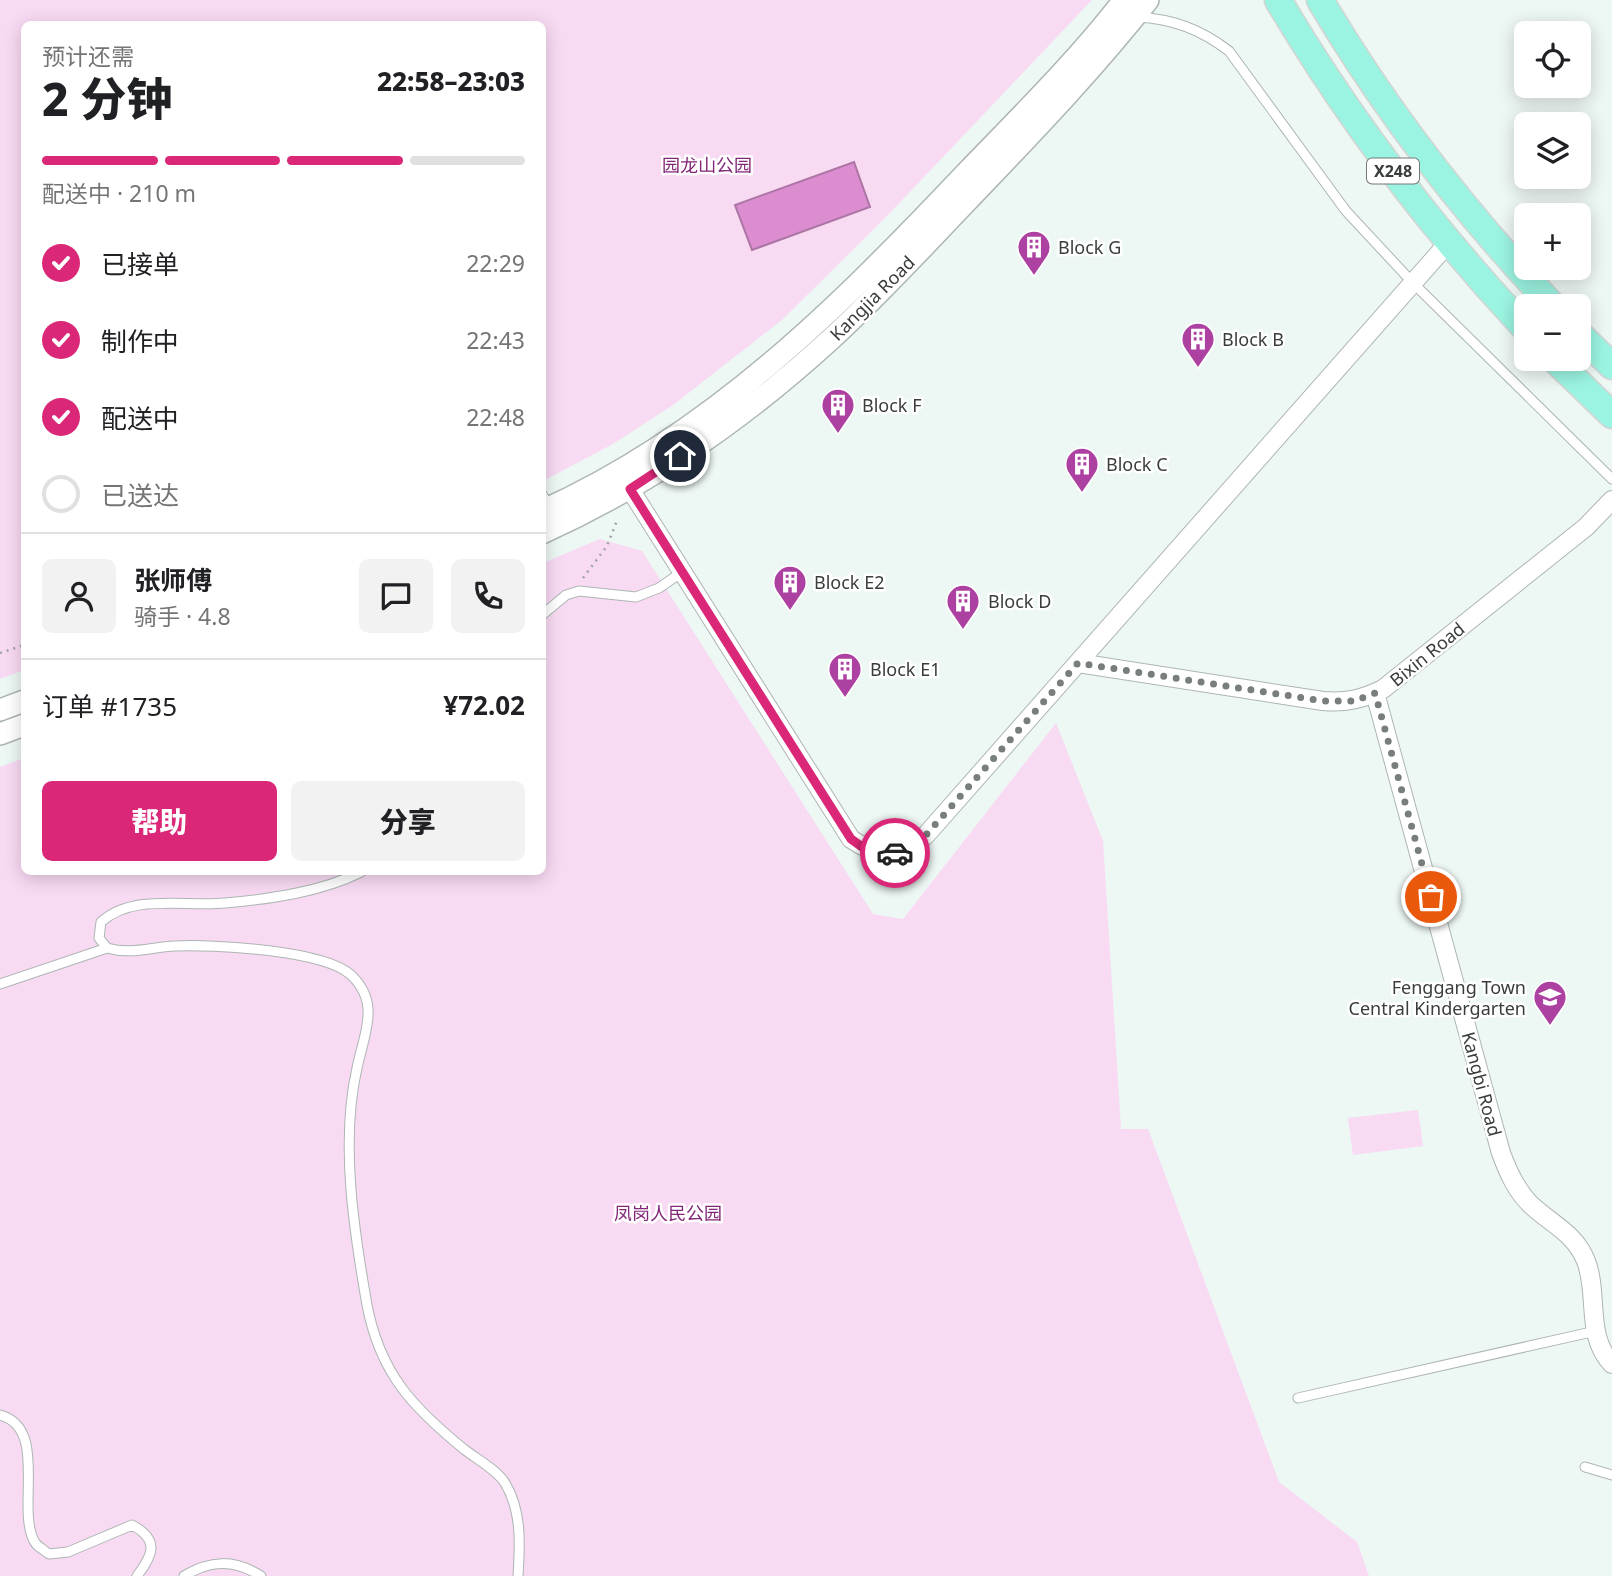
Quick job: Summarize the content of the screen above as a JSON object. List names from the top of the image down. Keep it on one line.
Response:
{"streets":{"main road":["X248"],"street":["Kangjia Road","Bixin Road","Kangbi Road"]},"crossings":[["Bixin Road","Kangbi Road"]],"parks":["园龙山公园","凤岗人民公园"],"places":{"building":["Block G","Block B","Block F","Block C","Block E2","Block D","Block E1"],"school or university":["Fenggang Town Central Kindergarten"]},"page":{"map_buttons":["+","−"],"heading":["2 分钟","预计还需","22:58–23:03"],"panel":["张师傅","骑手 · 4.8","订单 #1735","¥72.02"],"bar":"配送中 · 210 m","list":[["已接单","22:29"],["制作中","22:43"],["配送中","22:48"],"已送达"],"buttons":["帮助","分享"]}}
